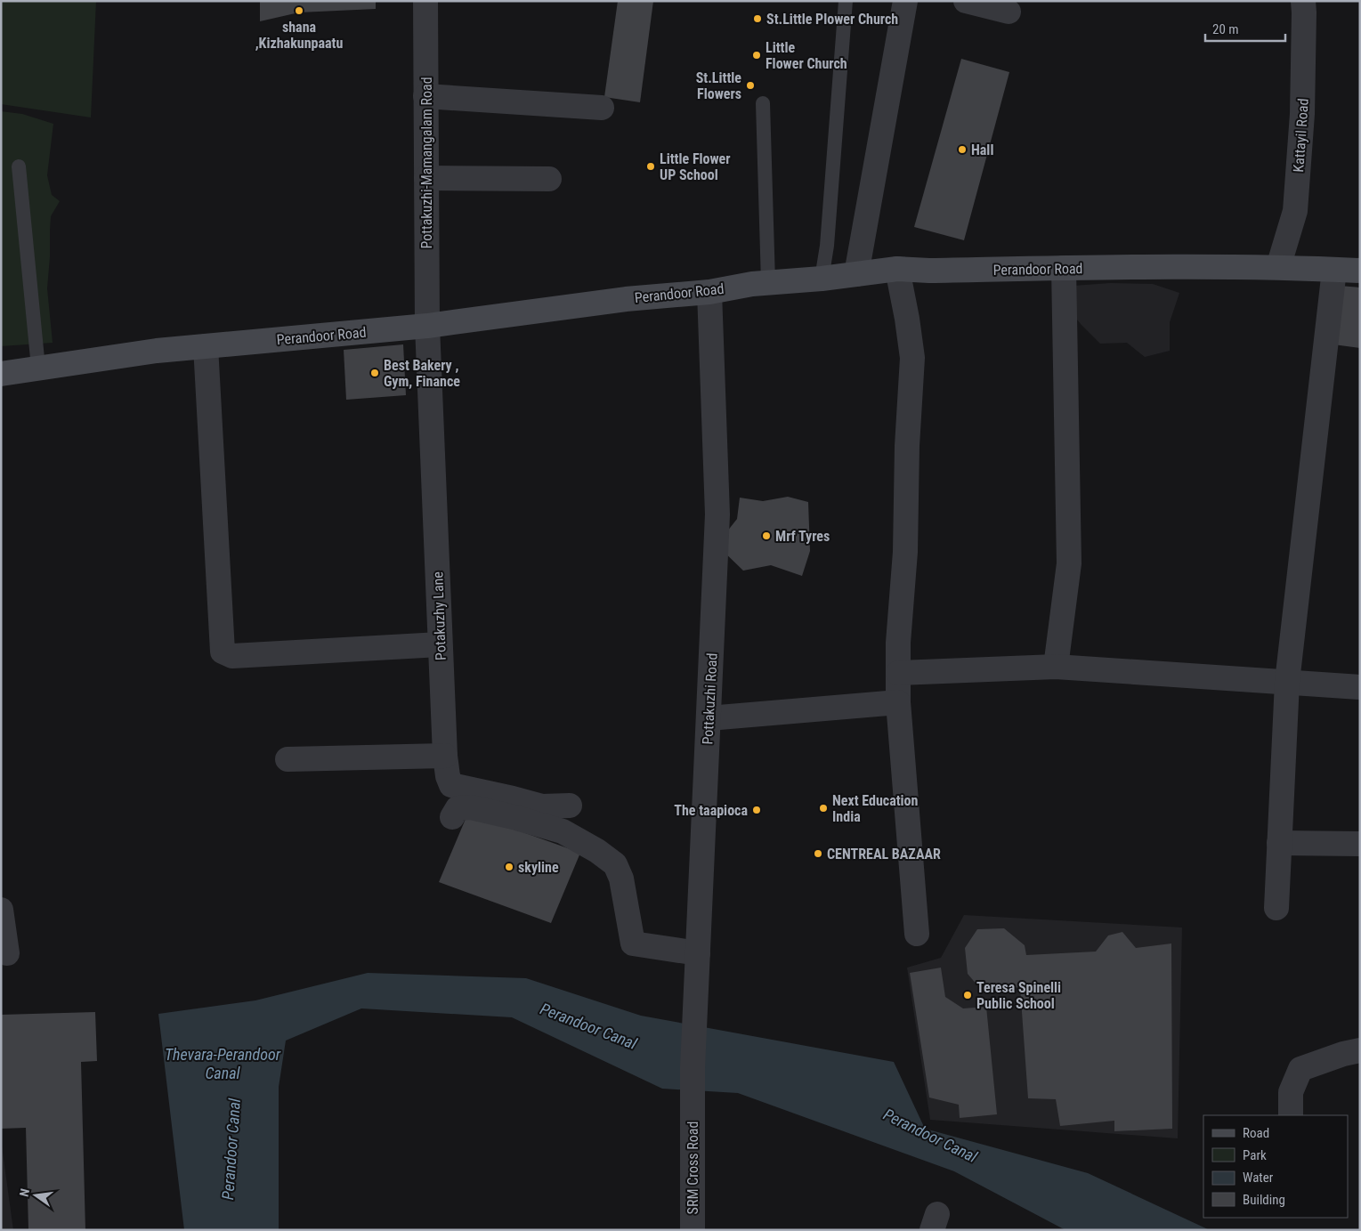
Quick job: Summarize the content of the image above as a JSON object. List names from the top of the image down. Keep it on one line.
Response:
{"streets":{"main road":["Perandoor Road"],"street":["Kattayil Road","Pottakuzhi-Mamangalam Road","Potakuzhy Lane","Pottakuzhi Road","SRM Cross Road"]},"crossings":[["Kattayil Road","Perandoor Road"],["Pottakuzhi-Mamangalam Road","Perandoor Road"],["Pottakuzhi-Mamangalam Road","Potakuzhy Lane"],["Perandoor Road","Potakuzhy Lane"],["Perandoor Road","Pottakuzhi Road"],["Pottakuzhi Road","SRM Cross Road"]],"water":["Perandoor Canal","Thevara-Perandoor Canal"],"places":["shana ,Kizhakunpaatu","St.Little Plower Church","Little Flower Church","St.Little Flowers","Hall","Little Flower UP School","Best Bakery , Gym, Finance","Mrf Tyres","Next Education India","The taapioca","CENTREAL BAZAAR","skyline","Teresa Spinelli Public School"],"legend":["Road","Park","Water","Building"],"scale_bar":"20 m","north":"left"}
